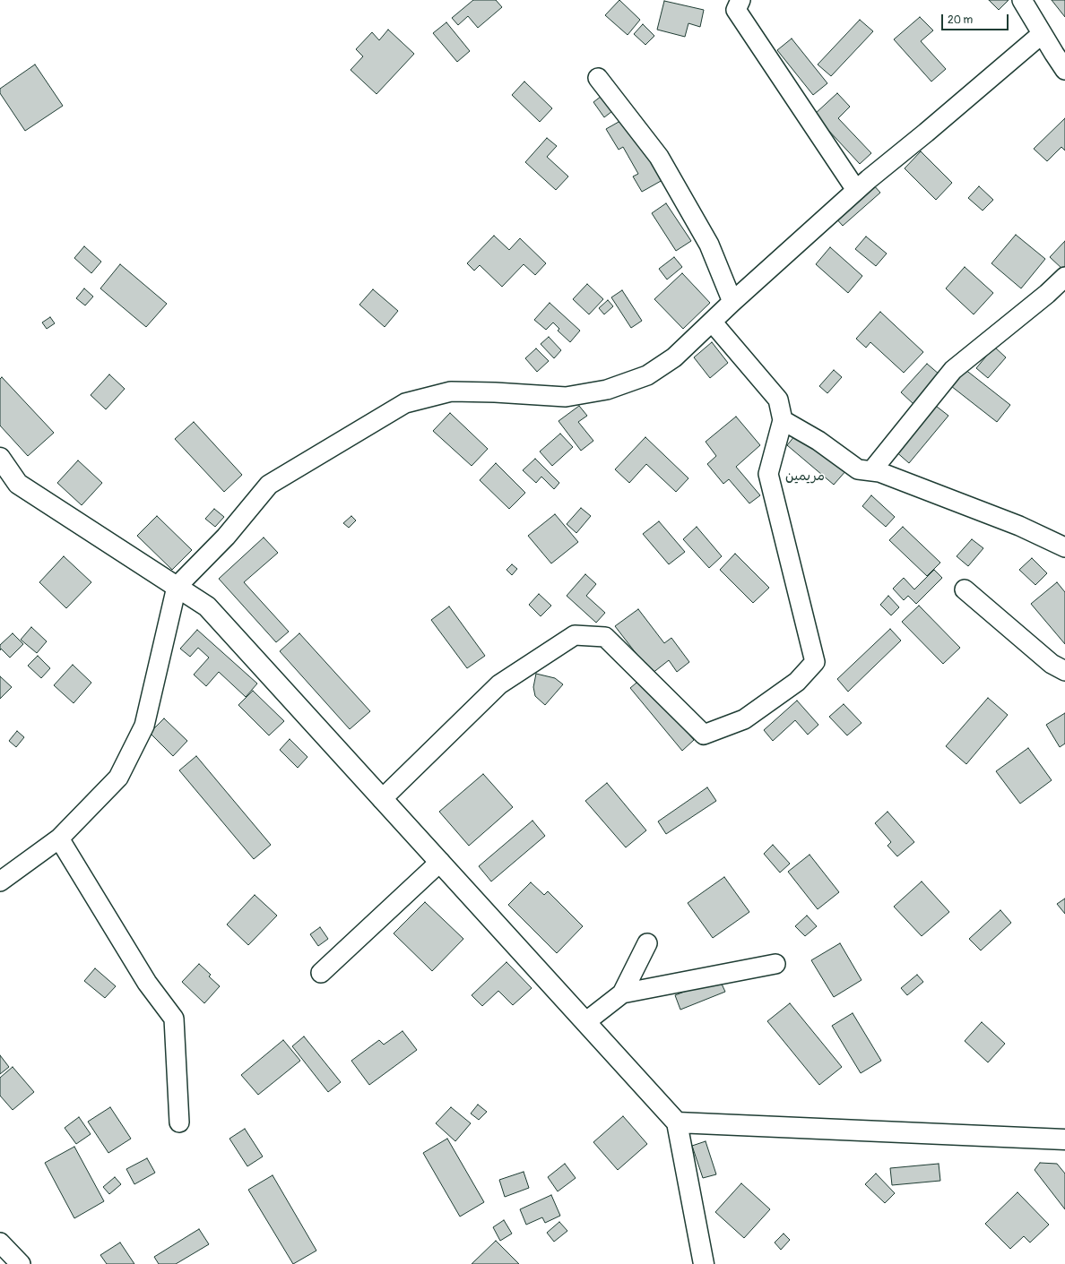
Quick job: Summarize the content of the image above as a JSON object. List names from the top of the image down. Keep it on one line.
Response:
{"districts":["مريمين"],"scale_bar":"20 m"}
